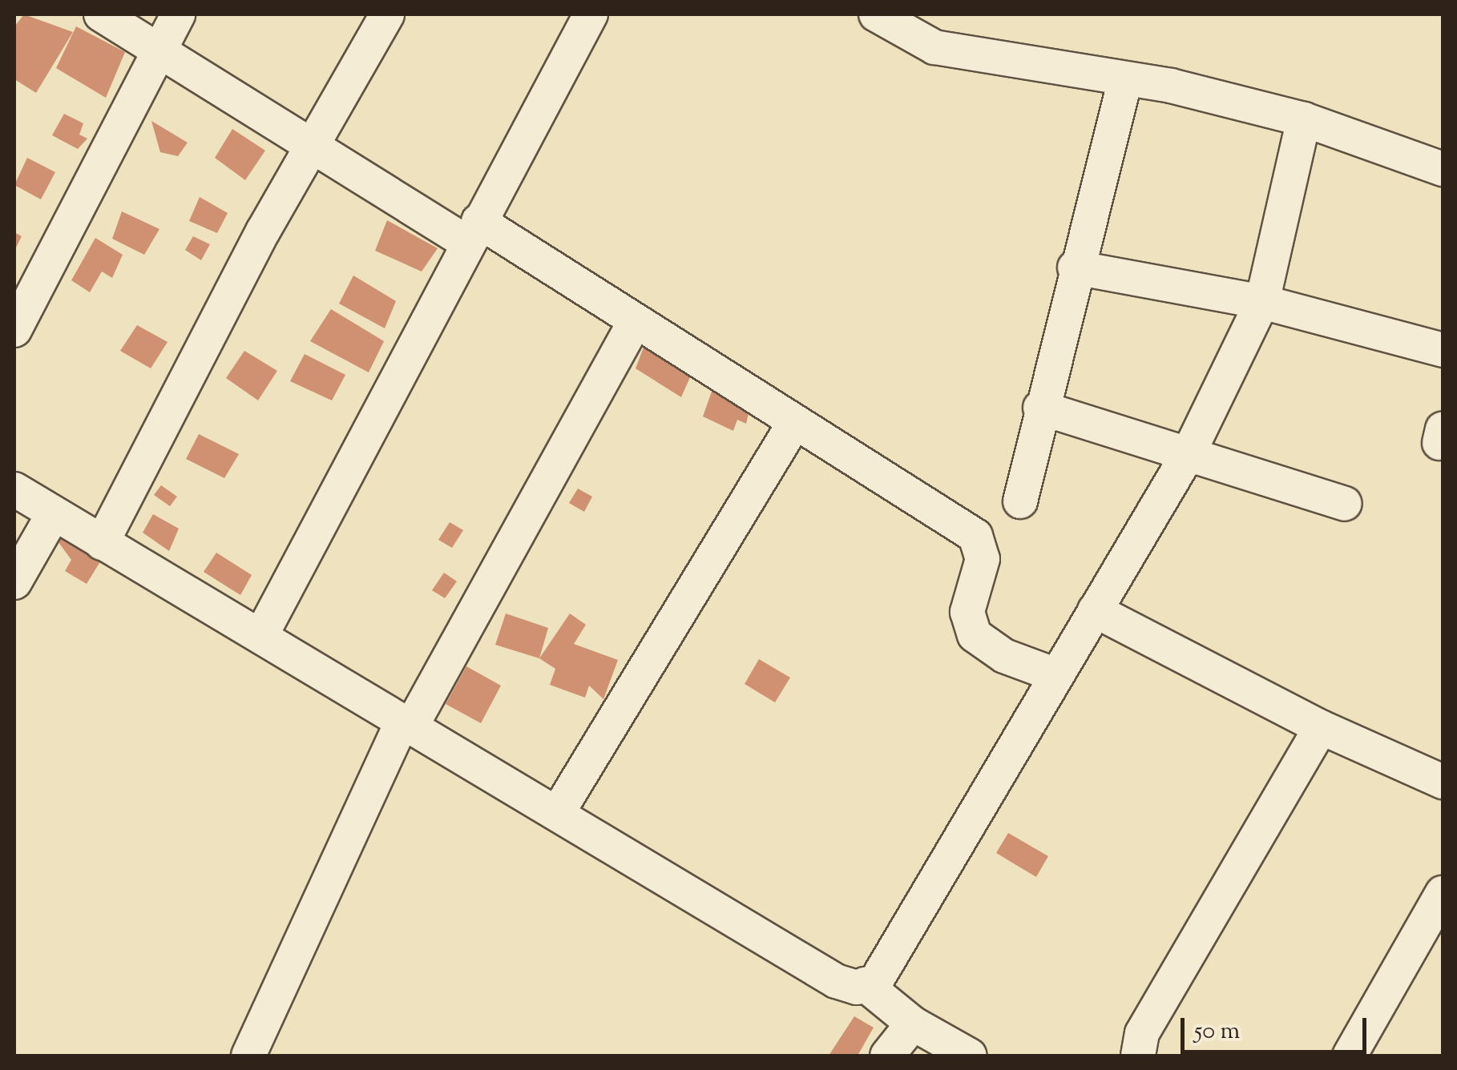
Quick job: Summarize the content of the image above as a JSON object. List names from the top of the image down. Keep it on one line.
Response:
{"scale_bar":"50 m"}
